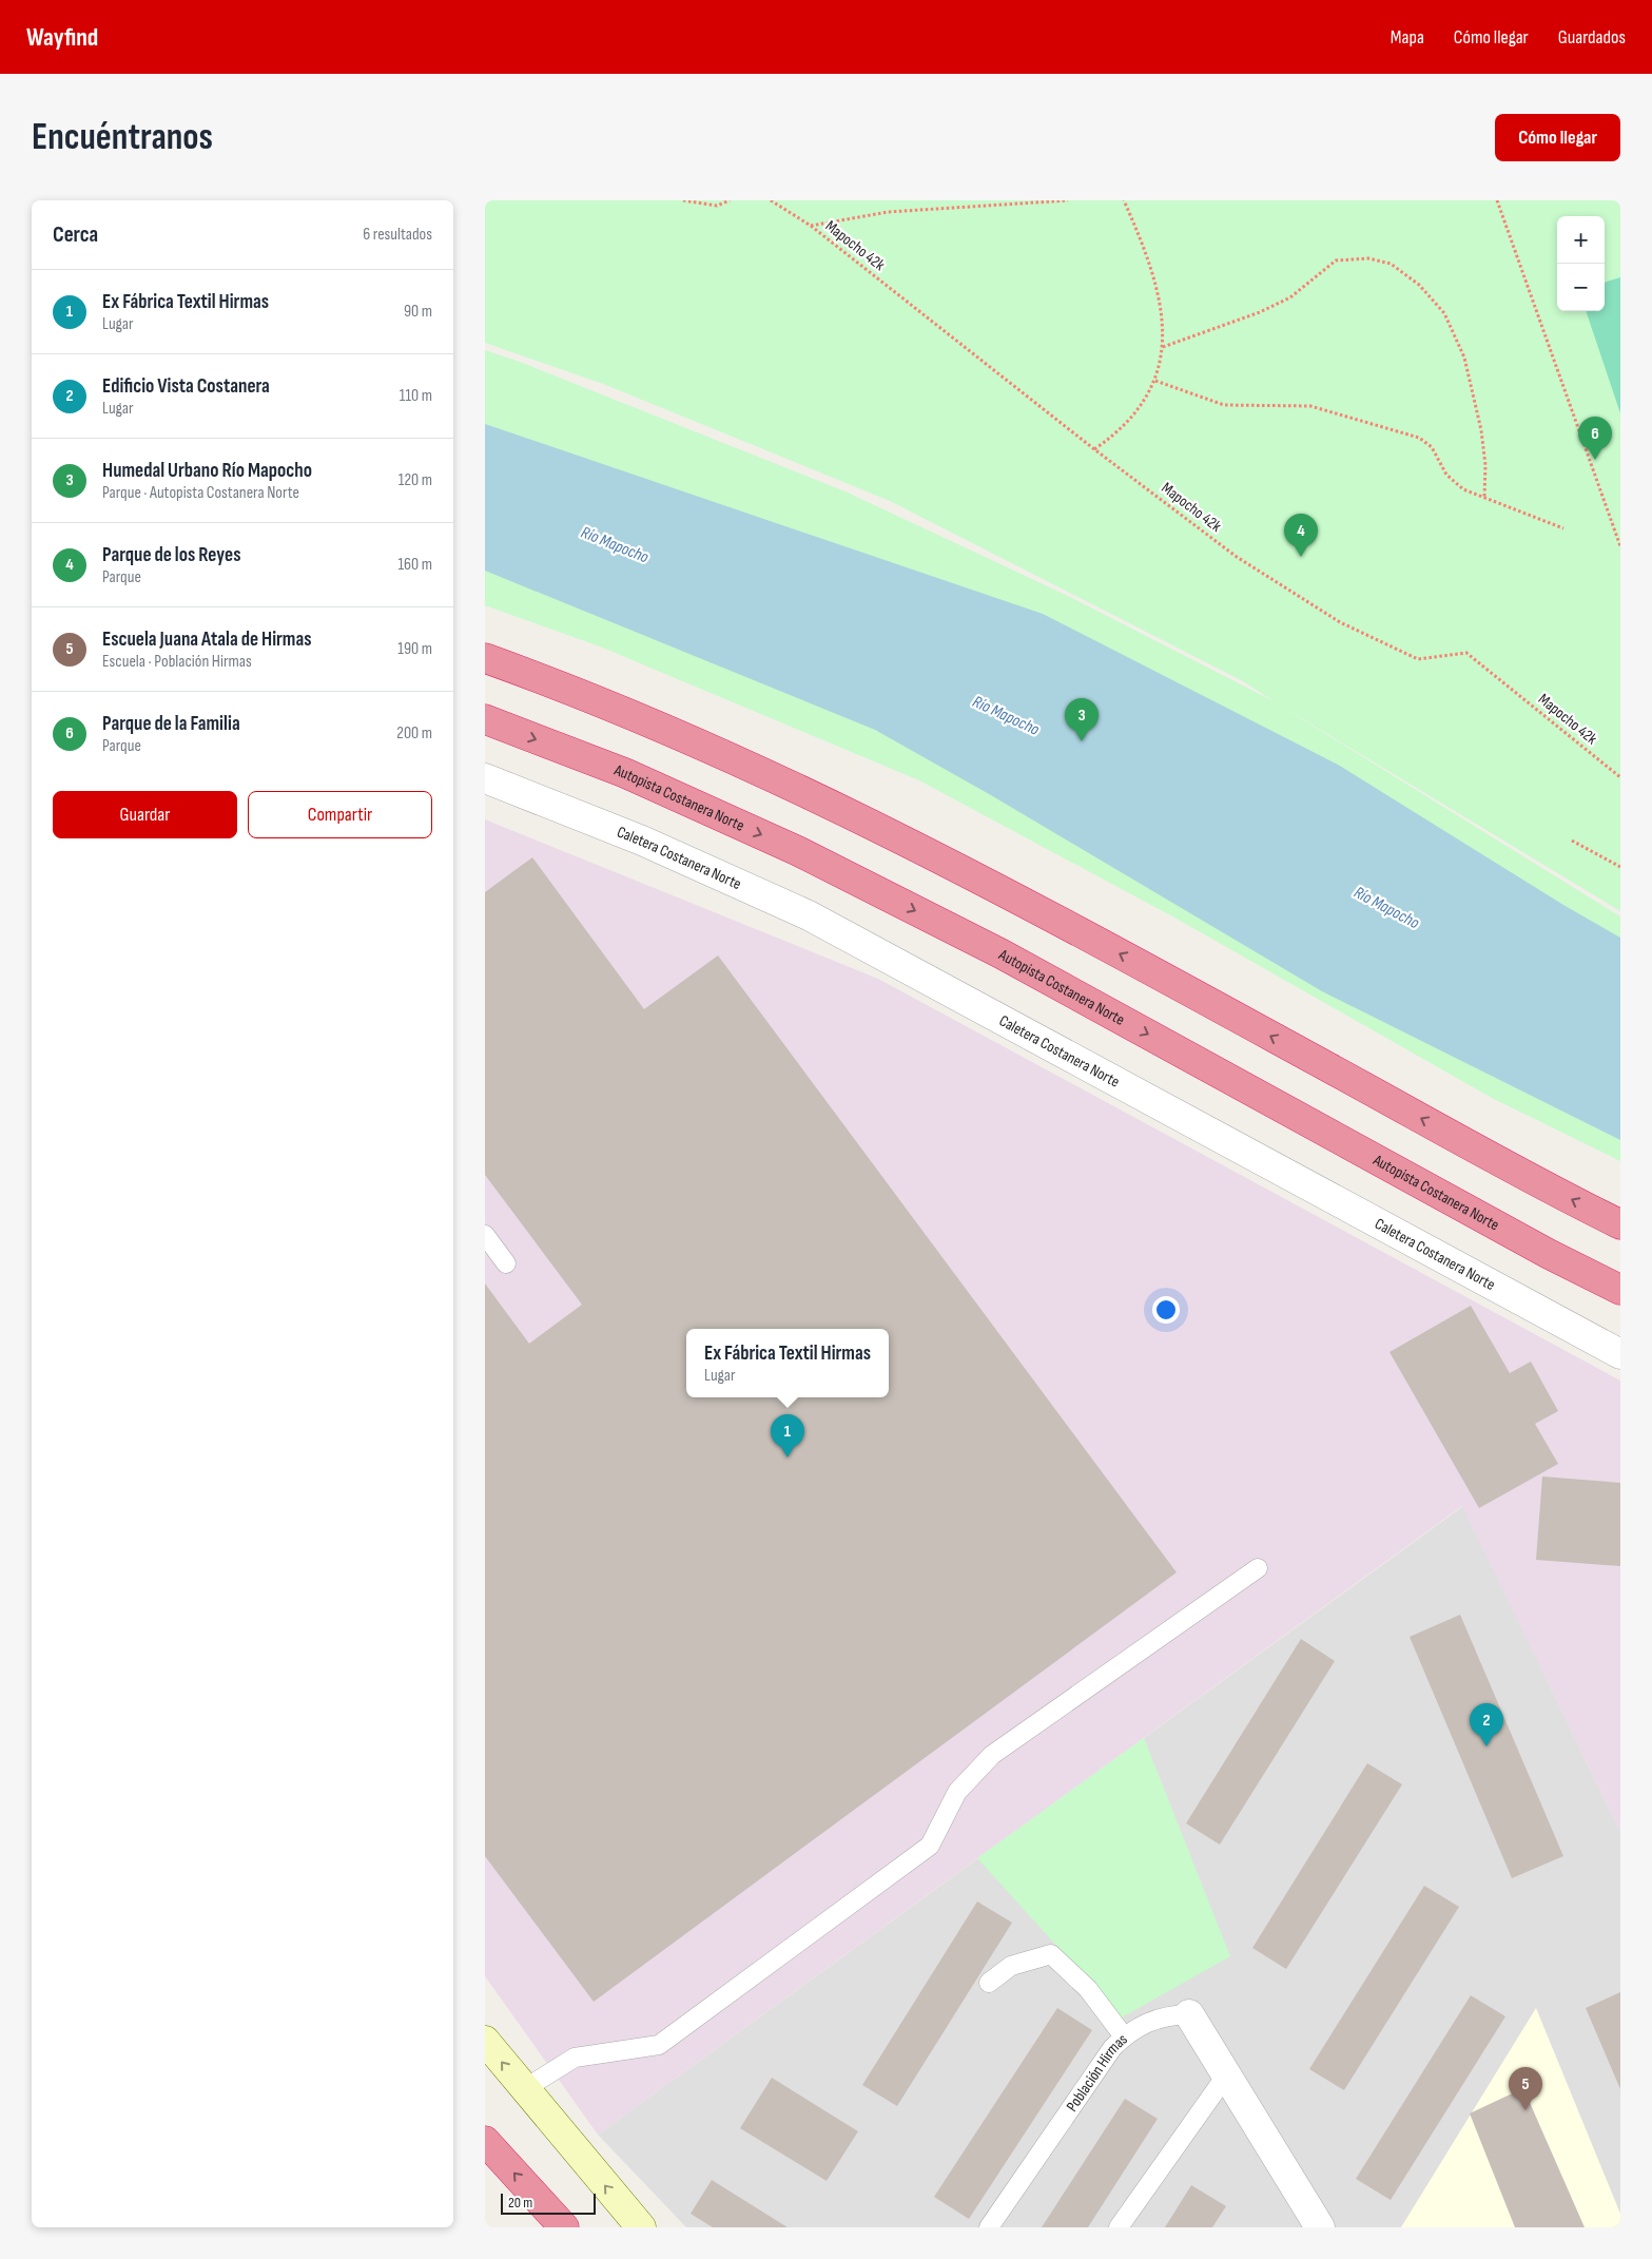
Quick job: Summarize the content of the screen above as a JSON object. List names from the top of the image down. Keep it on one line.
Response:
{"streets":{"highway":["Autopista Costanera Norte"],"street":["Caletera Costanera Norte","Población Hirmas"],"path":["Mapocho 42k"]},"water":["Río Mapocho"],"scale_bar":"20 m","page":{"header":"Wayfind","nav":["Mapa","Cómo llegar","Guardados"],"buttons":["Cómo llegar",["Guardar","Compartir"]],"title":"Encuéntranos","heading":["Cerca","6 resultados"],"map_buttons":["+","−"],"list":[{"mark":"1","name":"Ex Fábrica Textil Hirmas","note":"Lugar","value":"90 m"},{"mark":"2","name":"Edificio Vista Costanera","note":"Lugar","value":"110 m"},{"mark":"3","name":"Humedal Urbano Río Mapocho","note":"Parque · Autopista Costanera Norte","value":"120 m"},{"mark":"4","name":"Parque de los Reyes","note":"Parque","value":"160 m"},{"mark":"5","name":"Escuela Juana Atala de Hirmas","note":"Escuela · Población Hirmas","value":"190 m"},{"mark":"6","name":"Parque de la Familia","note":"Parque","value":"200 m"}],"pins":["6","4","3","1","2","5"],"popup":["Ex Fábrica Textil Hirmas","Lugar"],"scale":"20 m"}}
